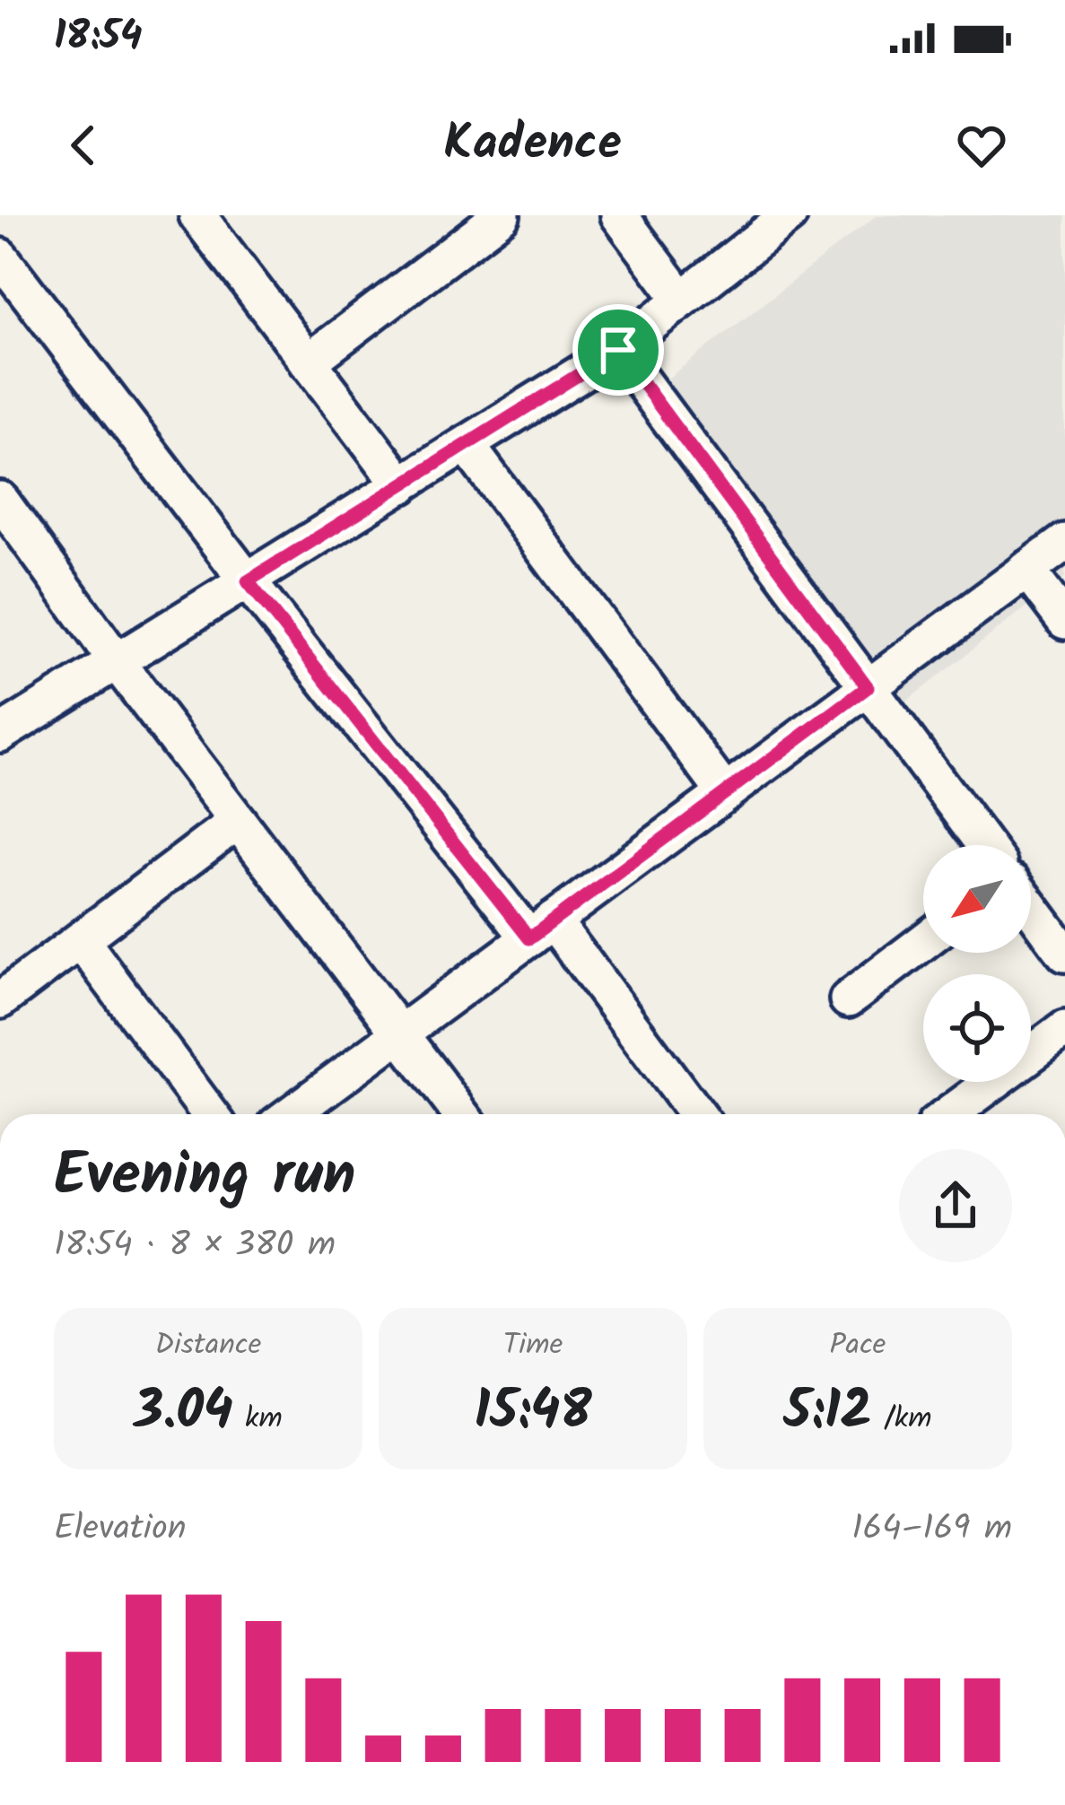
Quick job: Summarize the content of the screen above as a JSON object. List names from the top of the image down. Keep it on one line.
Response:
{"north":"bottom left","page":{"status":"18:54","header":"Kadence","heading":["Evening run","18:54 · 8 × 380 m"],"stats":[["Distance","3.04 km"],["Time","15:48"],["Pace","5:12 /km"]],"chart":["Elevation","164–169 m"]}}
